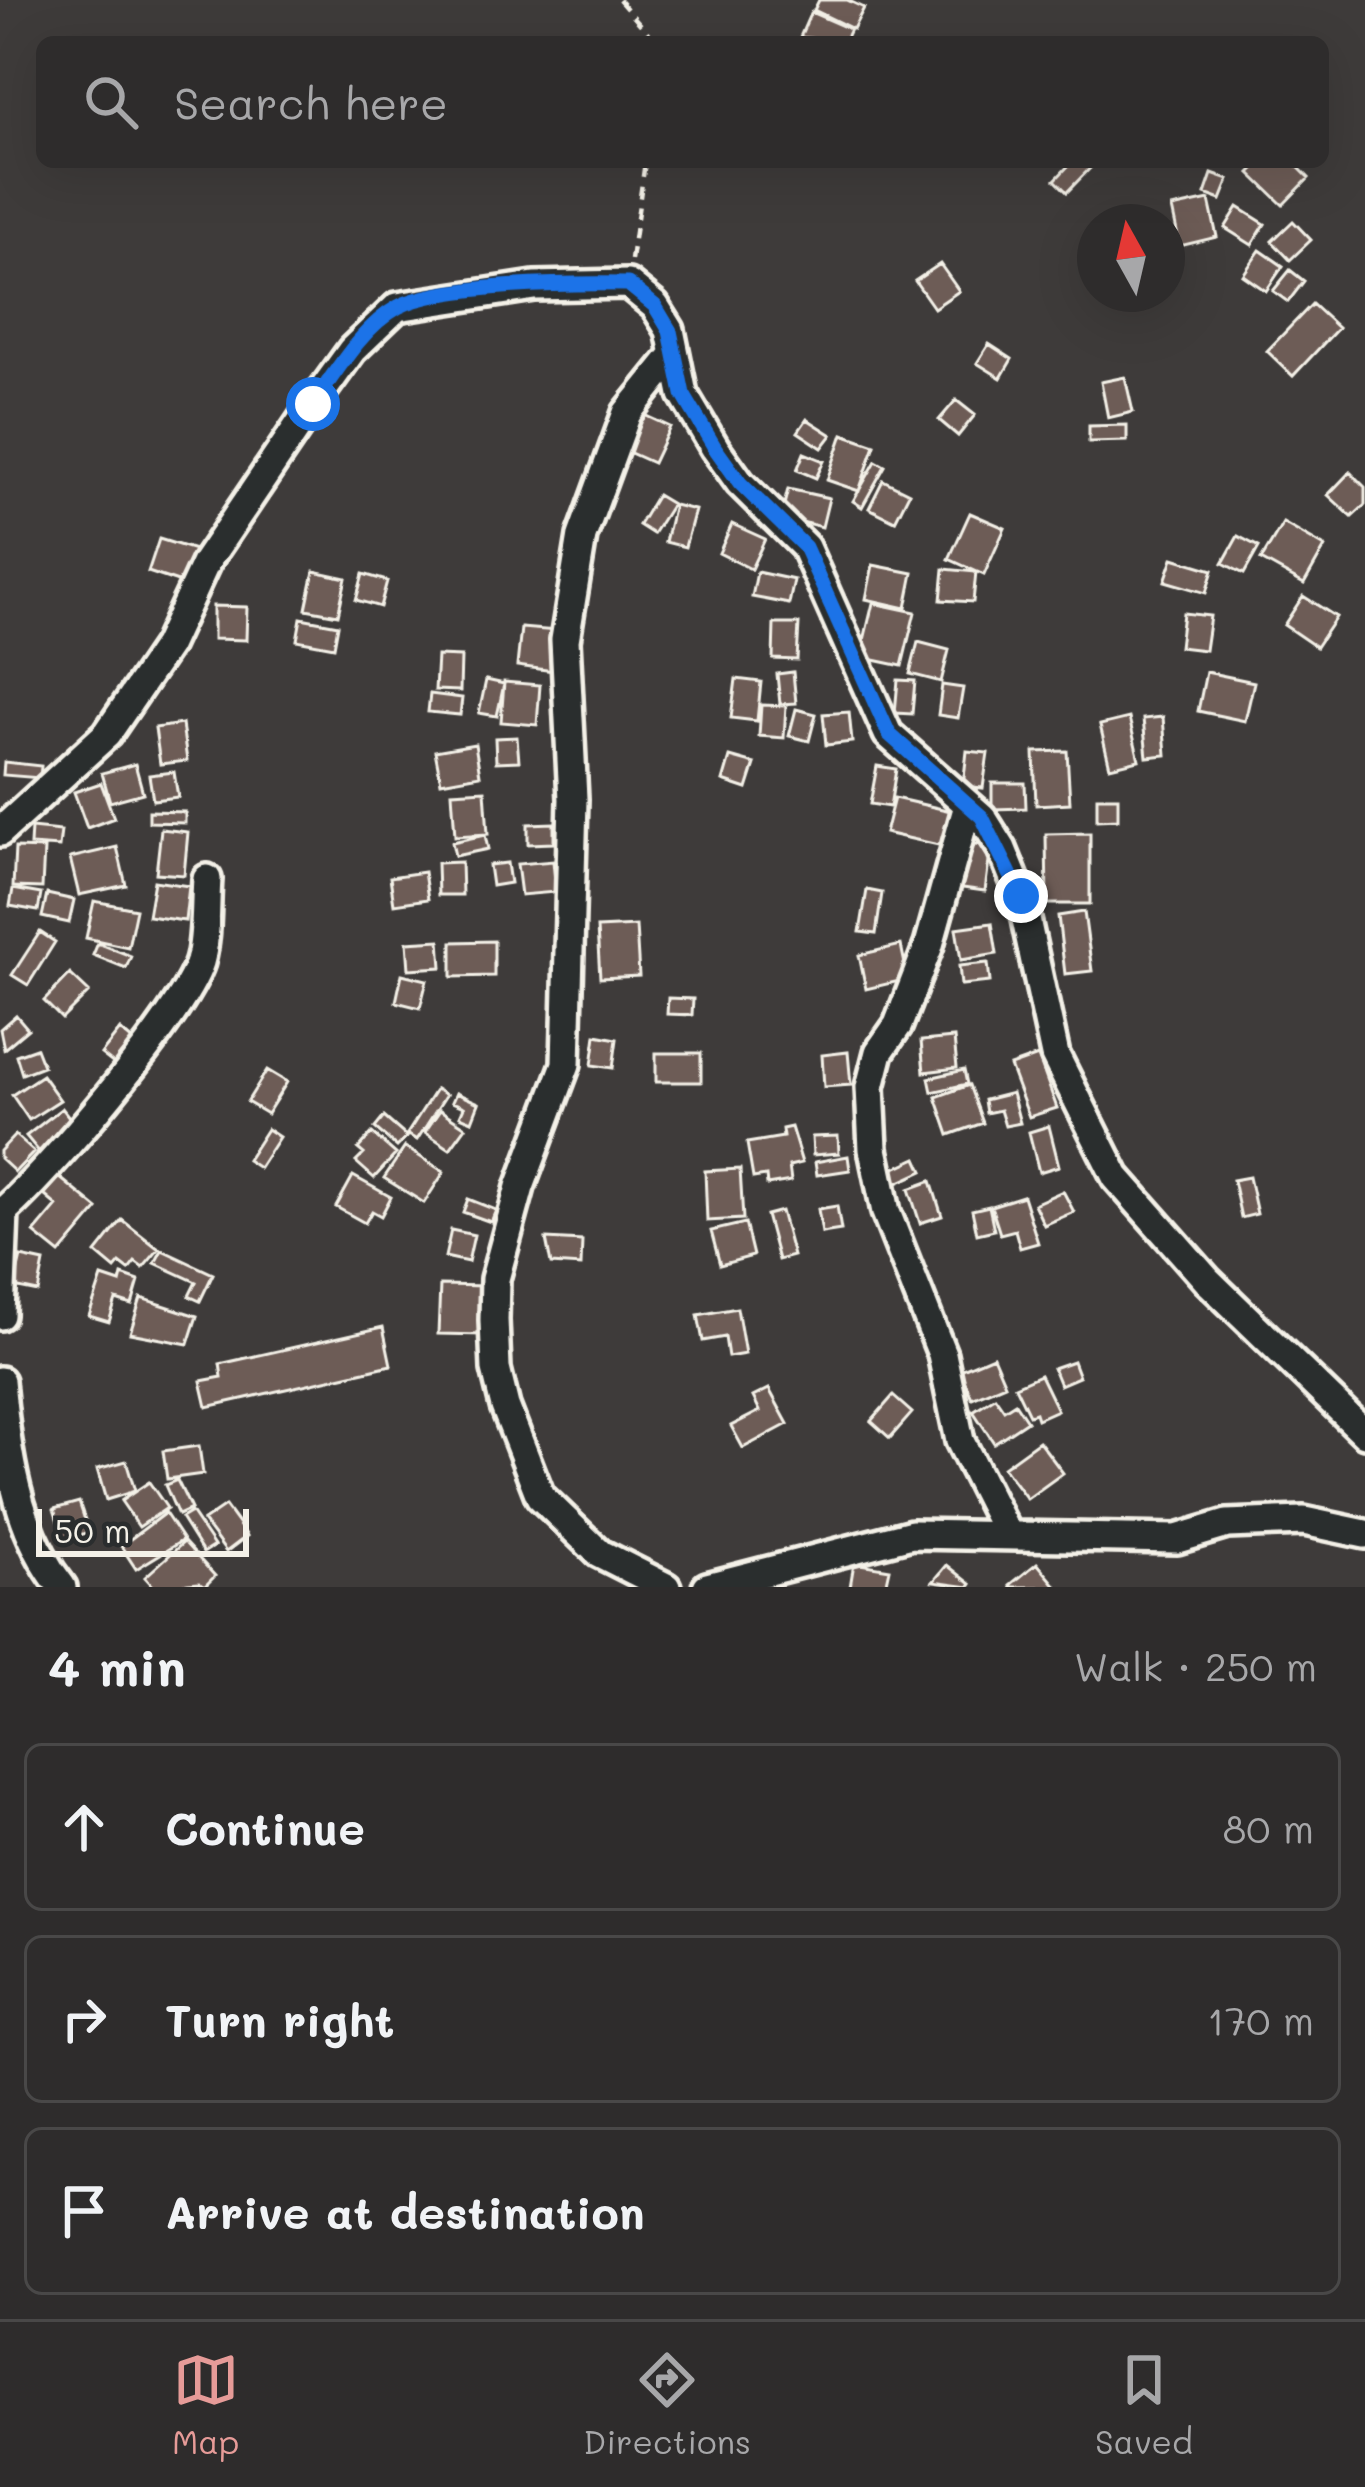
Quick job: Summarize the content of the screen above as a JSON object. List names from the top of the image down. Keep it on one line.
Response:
{"scale_bar":"50 m","north":"top","page":{"search":"Search here","scale":"50 m","heading":["4 min","Walk · 250 m"],"list":[["Continue","80 m"],["Turn right","170 m"],"Arrive at destination"],"nav":["Map","Directions","Saved"]}}
